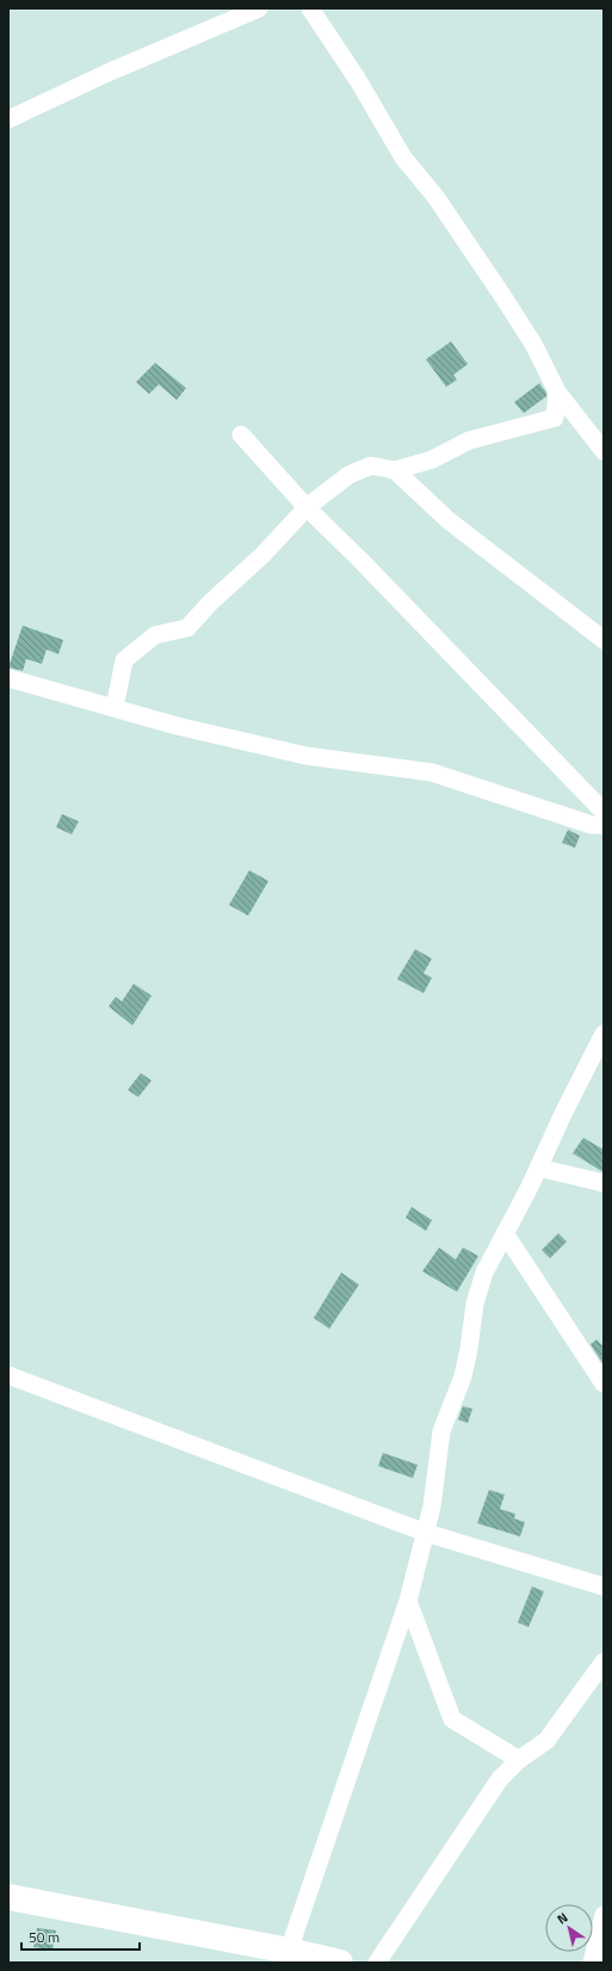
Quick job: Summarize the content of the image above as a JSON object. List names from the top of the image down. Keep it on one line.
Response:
{"scale_bar":"50 m","north":"top left"}
